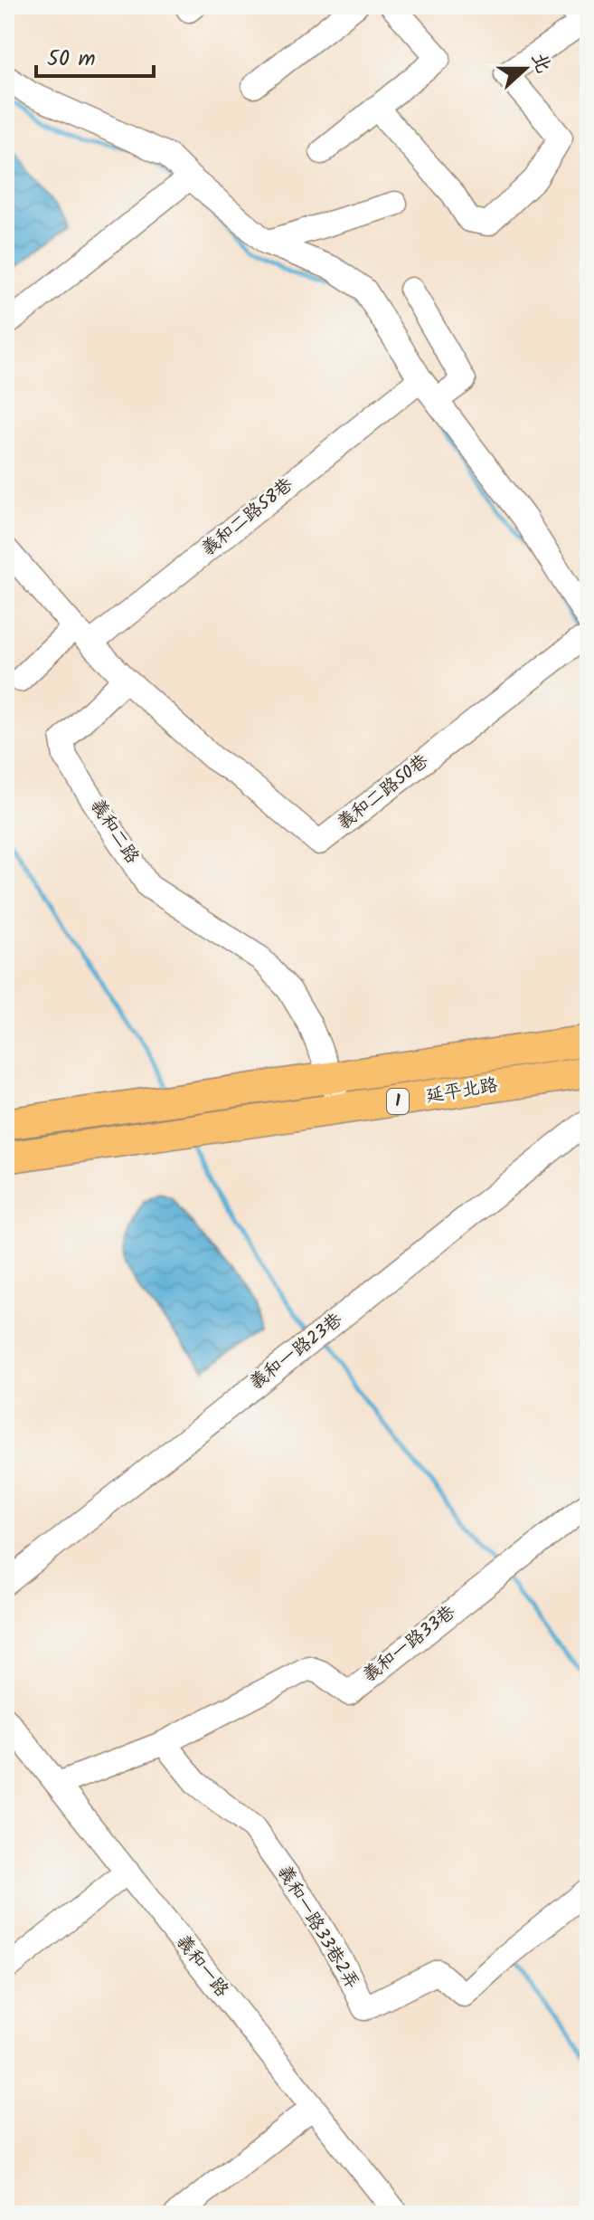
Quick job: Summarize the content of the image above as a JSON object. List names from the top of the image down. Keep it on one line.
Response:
{"streets":{"main road":["延平北路","1"],"street":["義和二路58巷","義和二路50巷","義和二路","義和一路23巷","義和一路33巷","義和一路33巷2弄","義和一路"]},"crossings":[["義和二路50巷","義和二路"],["義和二路","延平北路"],["義和一路33巷","義和一路33巷2弄"],["義和一路33巷","義和一路"]],"scale_bar":"50 m","north":"right"}
